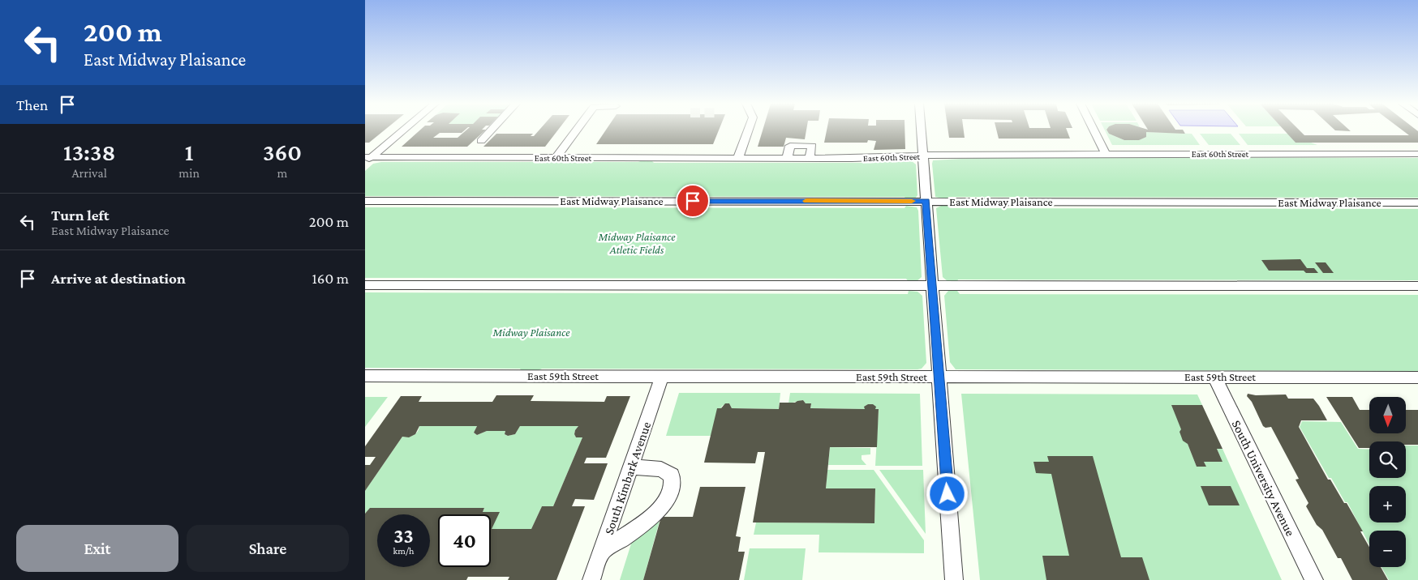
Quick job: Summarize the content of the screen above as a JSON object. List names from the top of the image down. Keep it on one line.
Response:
{"streets":{"street":["East 60th Street","East Midway Plaisance","East 59th Street","South Kimbark Avenue","South University Avenue"]},"crossings":[["East 59th Street","South Kimbark Avenue"],["East 59th Street","South University Avenue"]],"parks":["Midway Plaisance Atletic Fields","Midway Plaisance"],"north":"bottom","page":{"turn":["200 m","East Midway Plaisance"],"then":"Then","eta":["13:38","Arrival","1","min","360","m"],"list":[{"name":"Turn left","note":"East Midway Plaisance","value":"200 m"},{"name":"Arrive at destination","value":"160 m"}],"map_buttons":["+","−"],"speed":"33 km/h","limit":"40","buttons":["Exit","Share"]}}
